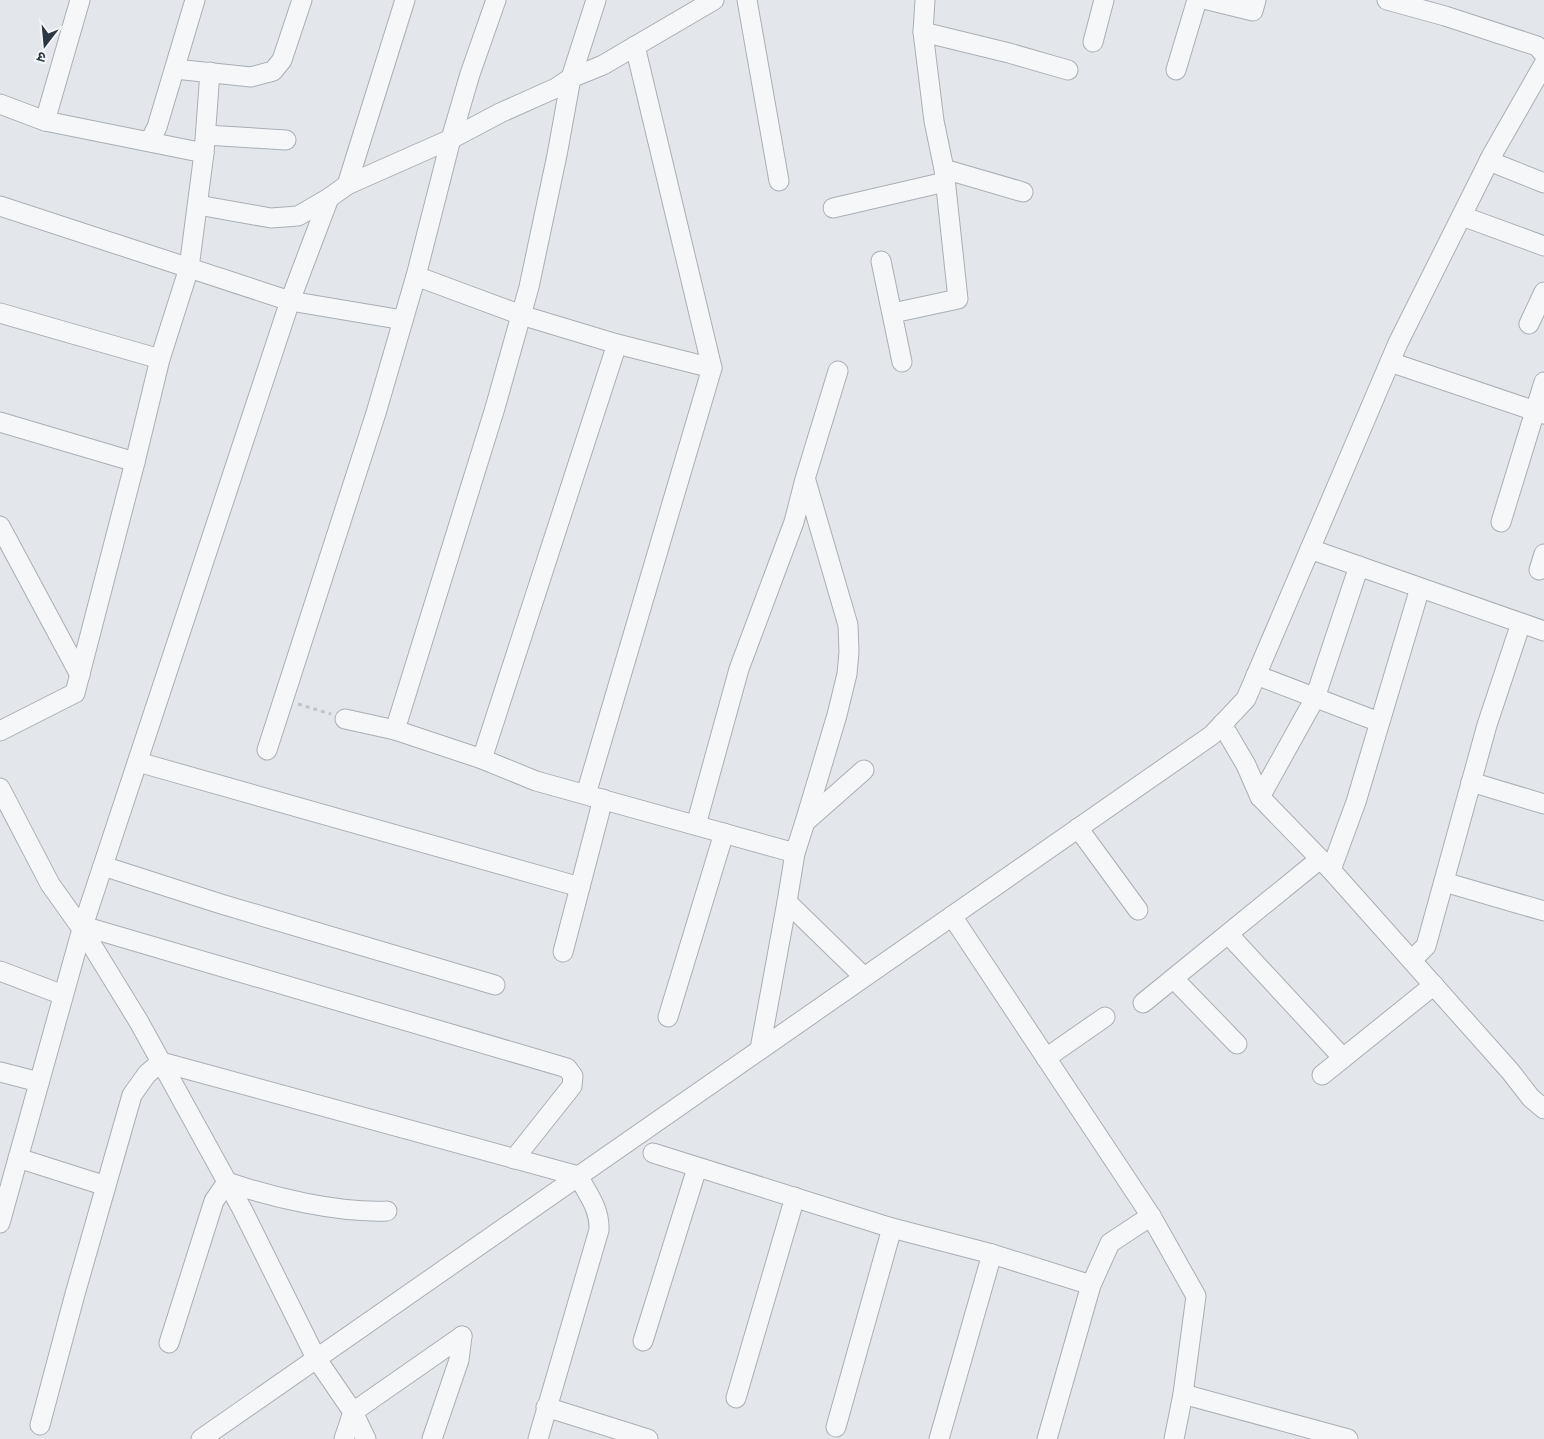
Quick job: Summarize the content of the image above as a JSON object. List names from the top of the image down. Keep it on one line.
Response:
{"north":"bottom"}
